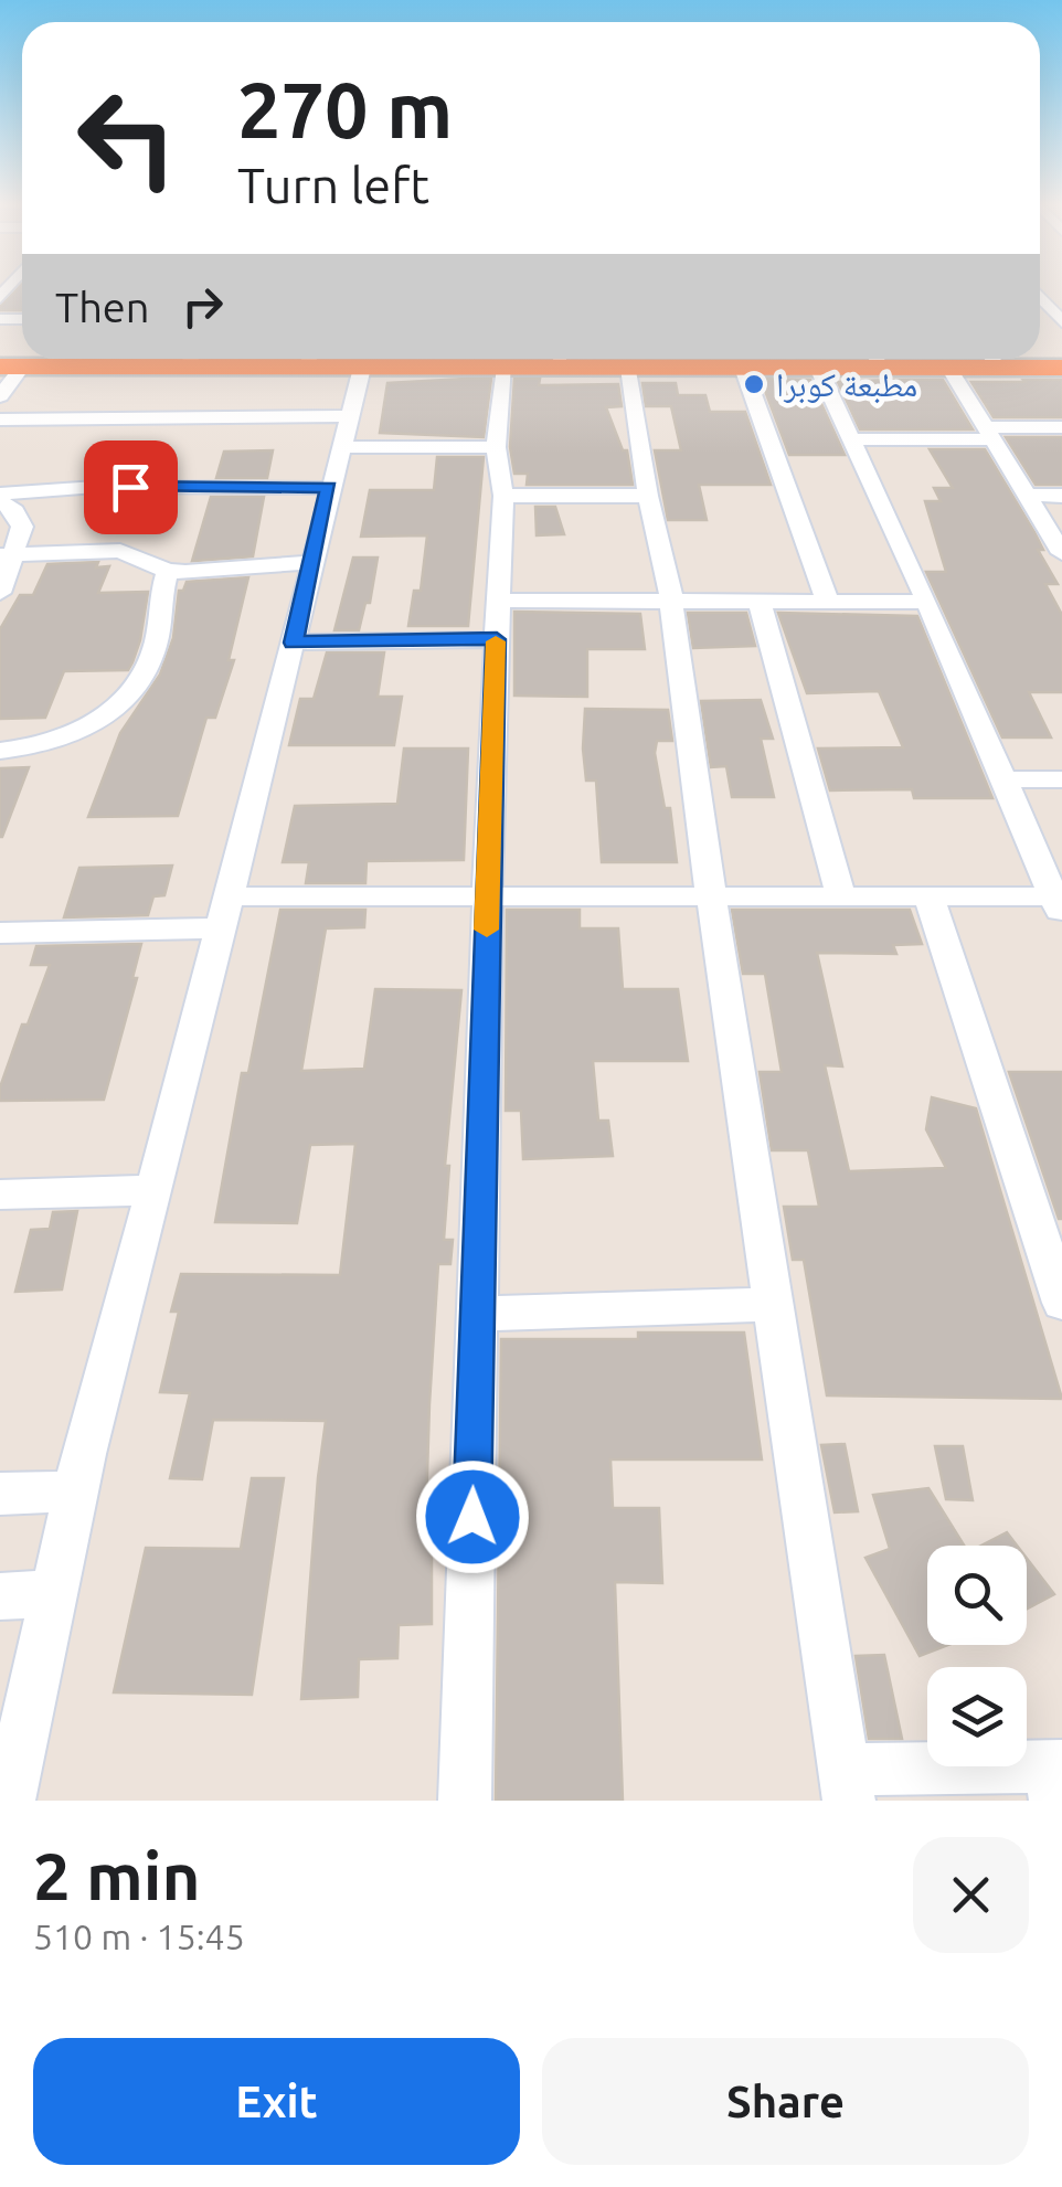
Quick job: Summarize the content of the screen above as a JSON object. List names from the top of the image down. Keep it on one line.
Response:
{"places":["مطبعة كوبرا"],"page":{"turn":["270 m","Turn left"],"then":"Then","heading":["2 min","510 m · 15:45"],"buttons":["Exit","Share"]}}
